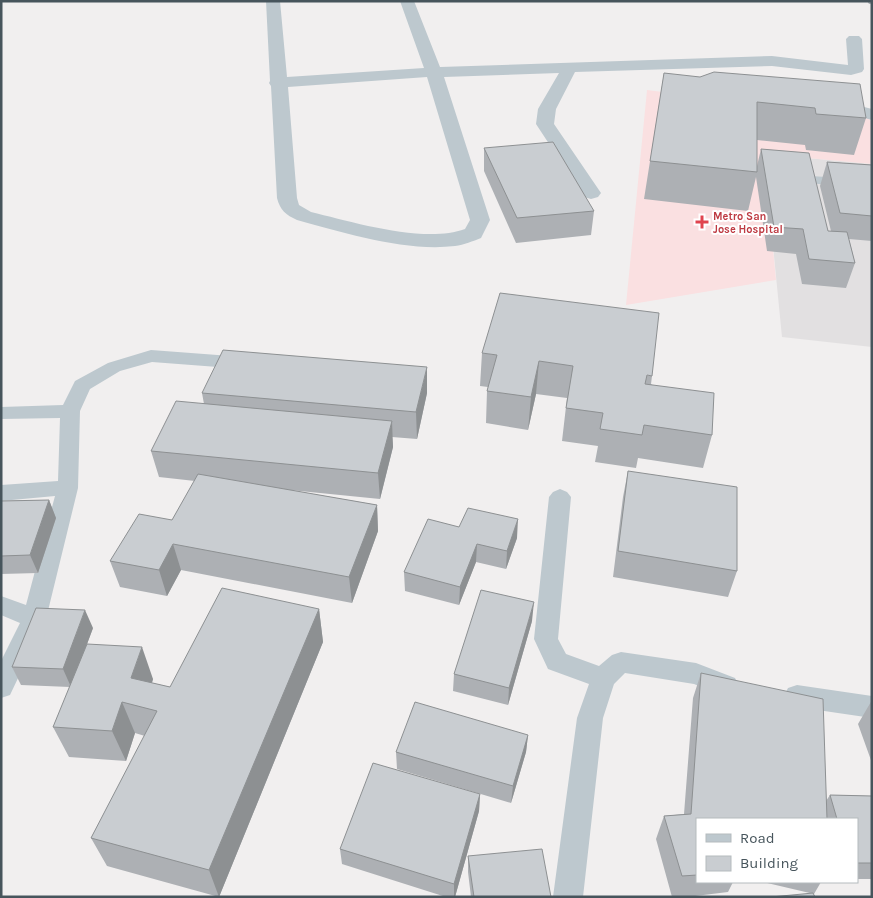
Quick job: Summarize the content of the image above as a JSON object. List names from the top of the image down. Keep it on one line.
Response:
{"places":{"health":["Metro San Jose Hospital"]},"legend":["Road","Building"]}
